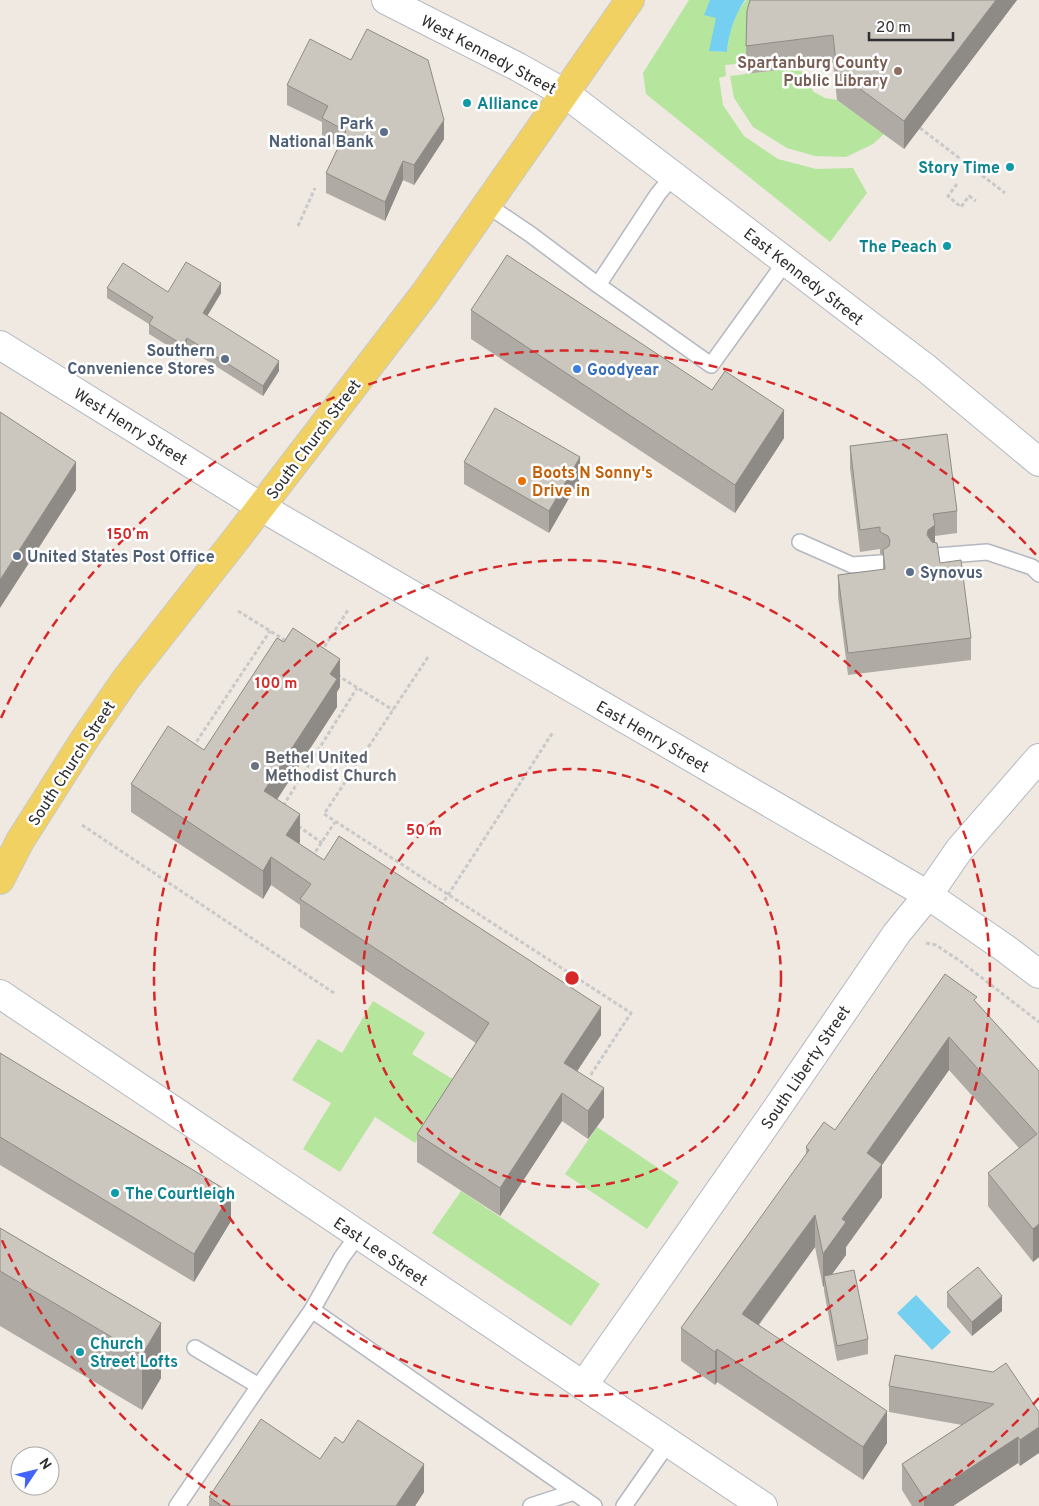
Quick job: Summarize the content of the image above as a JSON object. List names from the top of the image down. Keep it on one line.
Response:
{"streets":{"main road":["South Church Street"],"street":["West Kennedy Street","East Kennedy Street","West Henry Street","East Henry Street","South Liberty Street","East Lee Street"]},"crossings":[["West Kennedy Street","East Kennedy Street"],["West Kennedy Street","South Church Street"],["East Kennedy Street","South Church Street"],["West Henry Street","South Church Street"],["West Henry Street","East Henry Street"],["South Church Street","East Henry Street"],["East Henry Street","South Liberty Street"],["South Liberty Street","East Lee Street"]],"places":["Spartanburg County Public Library","Alliance","Park National Bank","Story Time","The Peach","Southern Convenience Stores","Goodyear","Boots N Sonny's Drive in","United States Post Office","Synovus","Bethel United Methodist Church","The Courtleigh","Church Street Lofts"],"scale_bar":"20 m","north":"top right","rings":["150 m","100 m","50 m"]}
